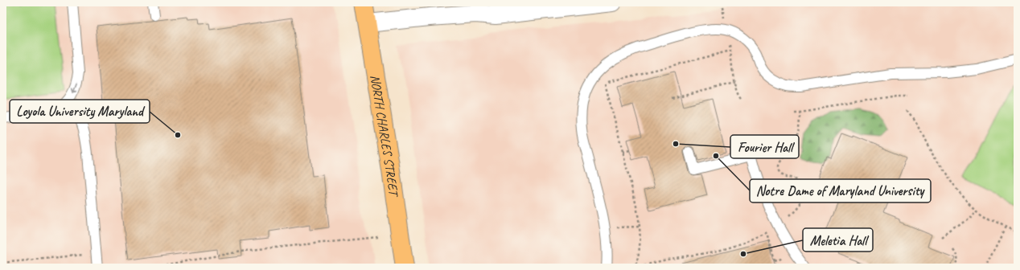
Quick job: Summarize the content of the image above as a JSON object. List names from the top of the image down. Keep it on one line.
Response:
{"streets":{"main road":["NORTH CHARLES STREET"]},"places":["Loyola University Maryland","Fourier Hall","Notre Dame of Maryland University","Meletia Hall"]}
